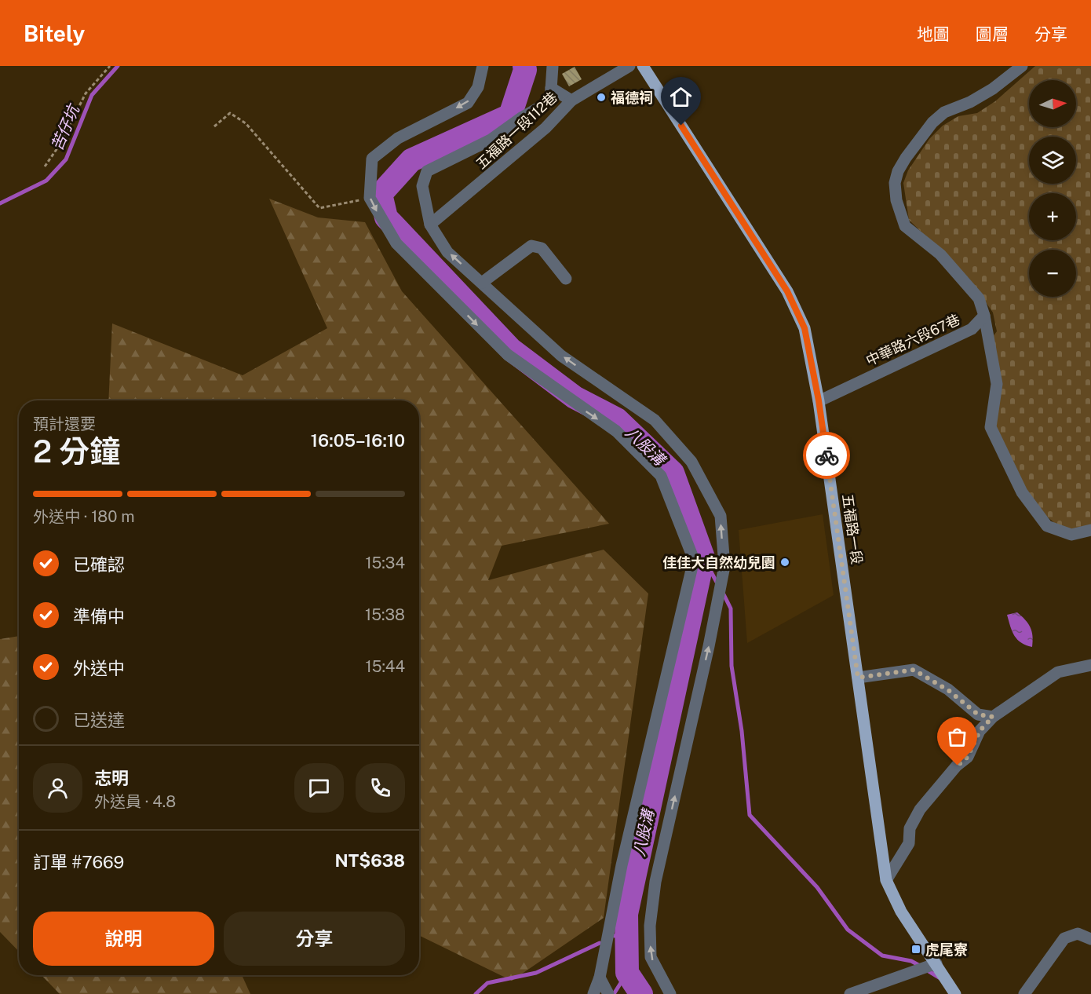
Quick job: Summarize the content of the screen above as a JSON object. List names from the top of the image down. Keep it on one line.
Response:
{"streets":{"main road":["五福路一段"],"lane":["五福路一段112巷","中華路六段67巷"]},"crossings":[["中華路六段67巷","五福路一段"]],"water":["苦仔坑","八股溝"],"places":{"other":["福德祠","佳佳大自然幼兒園"],"transit":["虎尾寮"]},"north":"right","page":{"header":"Bitely","nav":["地圖","圖層","分享"],"map_buttons":["+","−"],"heading":["2 分鐘","預計還要","16:05–16:10"],"panel":["志明","外送員 · 4.8","訂單 #7669","NT$638"],"bar":"外送中 · 180 m","list":[["已確認","15:34"],["準備中","15:38"],["外送中","15:44"],"已送達"],"buttons":["說明","分享"]}}
